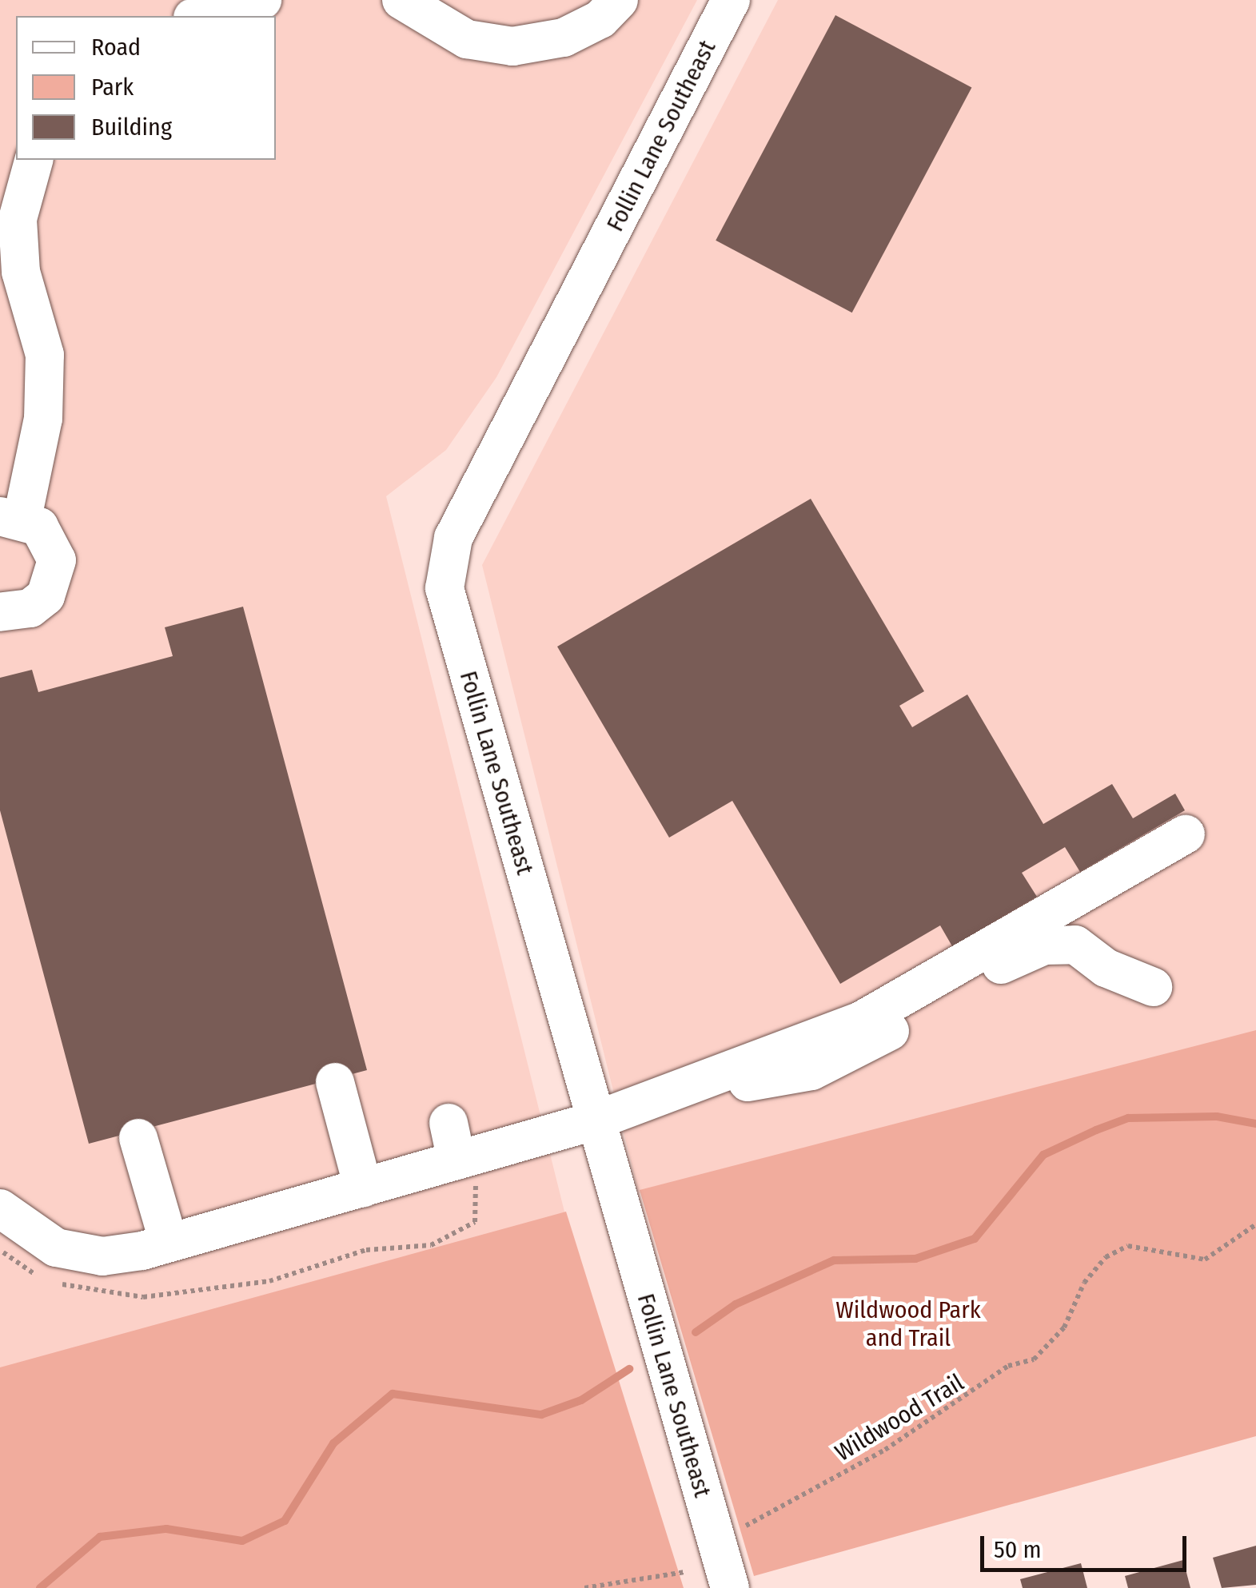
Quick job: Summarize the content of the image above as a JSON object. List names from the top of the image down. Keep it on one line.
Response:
{"streets":{"street":["Follin Lane Southeast"],"path":["Wildwood Trail"]},"parks":["Wildwood Park and Trail"],"legend":["Road","Park","Building"],"scale_bar":"50 m"}
